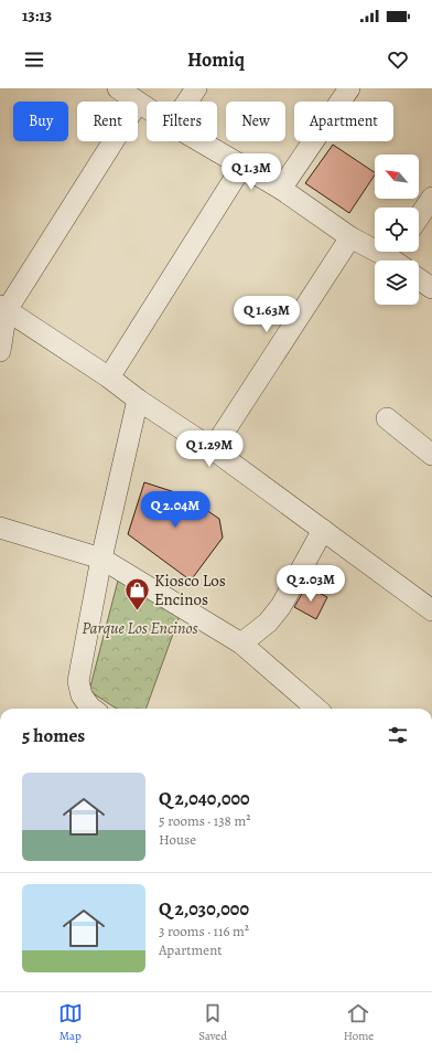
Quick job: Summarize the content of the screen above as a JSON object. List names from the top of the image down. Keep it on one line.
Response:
{"parks":["Parque Los Encinos"],"places":{"shop":["Kiosco Los Encinos"]},"north":"top left","page":{"status":"13:13","header":"Homiq","chip":["Buy","Rent","Filters","New","Apartment"],"price":["Q 1.3M","Q 1.63M","Q 1.29M","Q 2.04M","Q 2.03M"],"heading":"5 homes","list":[{"name":"Q 2,040,000","note":"5 rooms · 138 m² · House"},{"name":"Q 2,030,000","note":"3 rooms · 116 m² · Apartment"}],"tabs":["Map","Saved","Home"]}}
